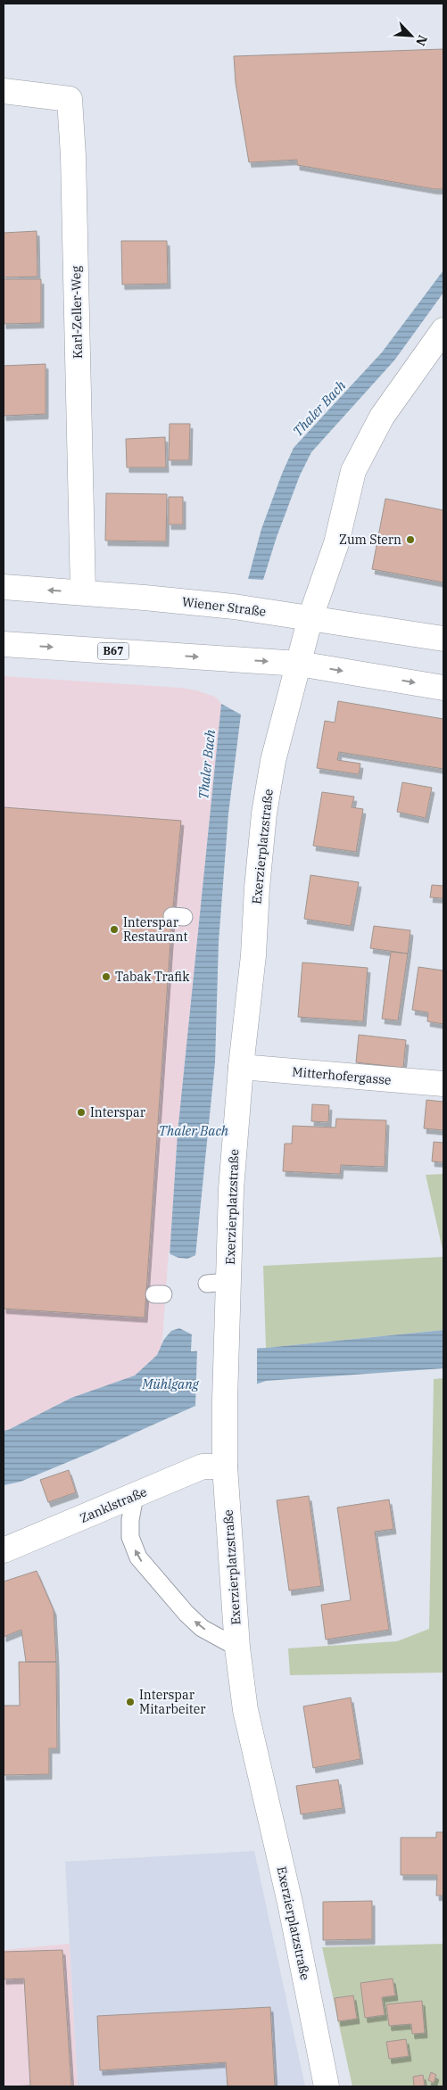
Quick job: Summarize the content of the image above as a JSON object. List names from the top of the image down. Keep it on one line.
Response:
{"streets":{"street":["Karl-Zeller-Weg","Wiener Straße","B67","Exerzierplatzstraße","Mitterhofergasse","Zanklstraße"]},"crossings":[["Karl-Zeller-Weg","Wiener Straße"],["Wiener Straße","Exerzierplatzstraße"],["B67","Exerzierplatzstraße"],["Exerzierplatzstraße","Mitterhofergasse"],["Exerzierplatzstraße","Zanklstraße"]],"water":["Thaler Bach","Mühlgang"],"places":["Zum Stern","Interspar Restaurant","Tabak Trafik","Interspar","Interspar Mitarbeiter"],"north":"bottom right"}
